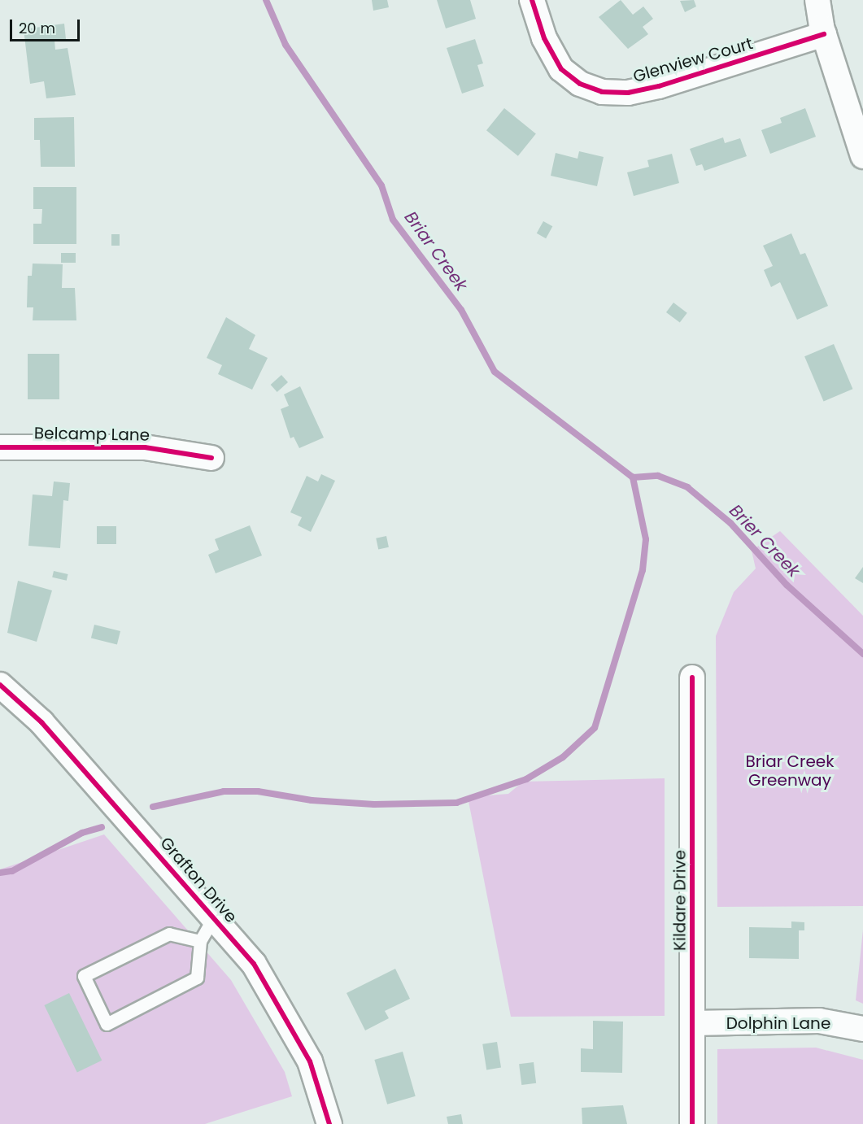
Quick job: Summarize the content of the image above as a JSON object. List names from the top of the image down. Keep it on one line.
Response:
{"streets":{"street":["Glenview Court","Belcamp Lane","Grafton Drive","Kildare Drive","Dolphin Lane"]},"crossings":[["Kildare Drive","Dolphin Lane"]],"water":["Briar Creek","Brier Creek"],"parks":["Briar Creek Greenway"],"scale_bar":"20 m"}
